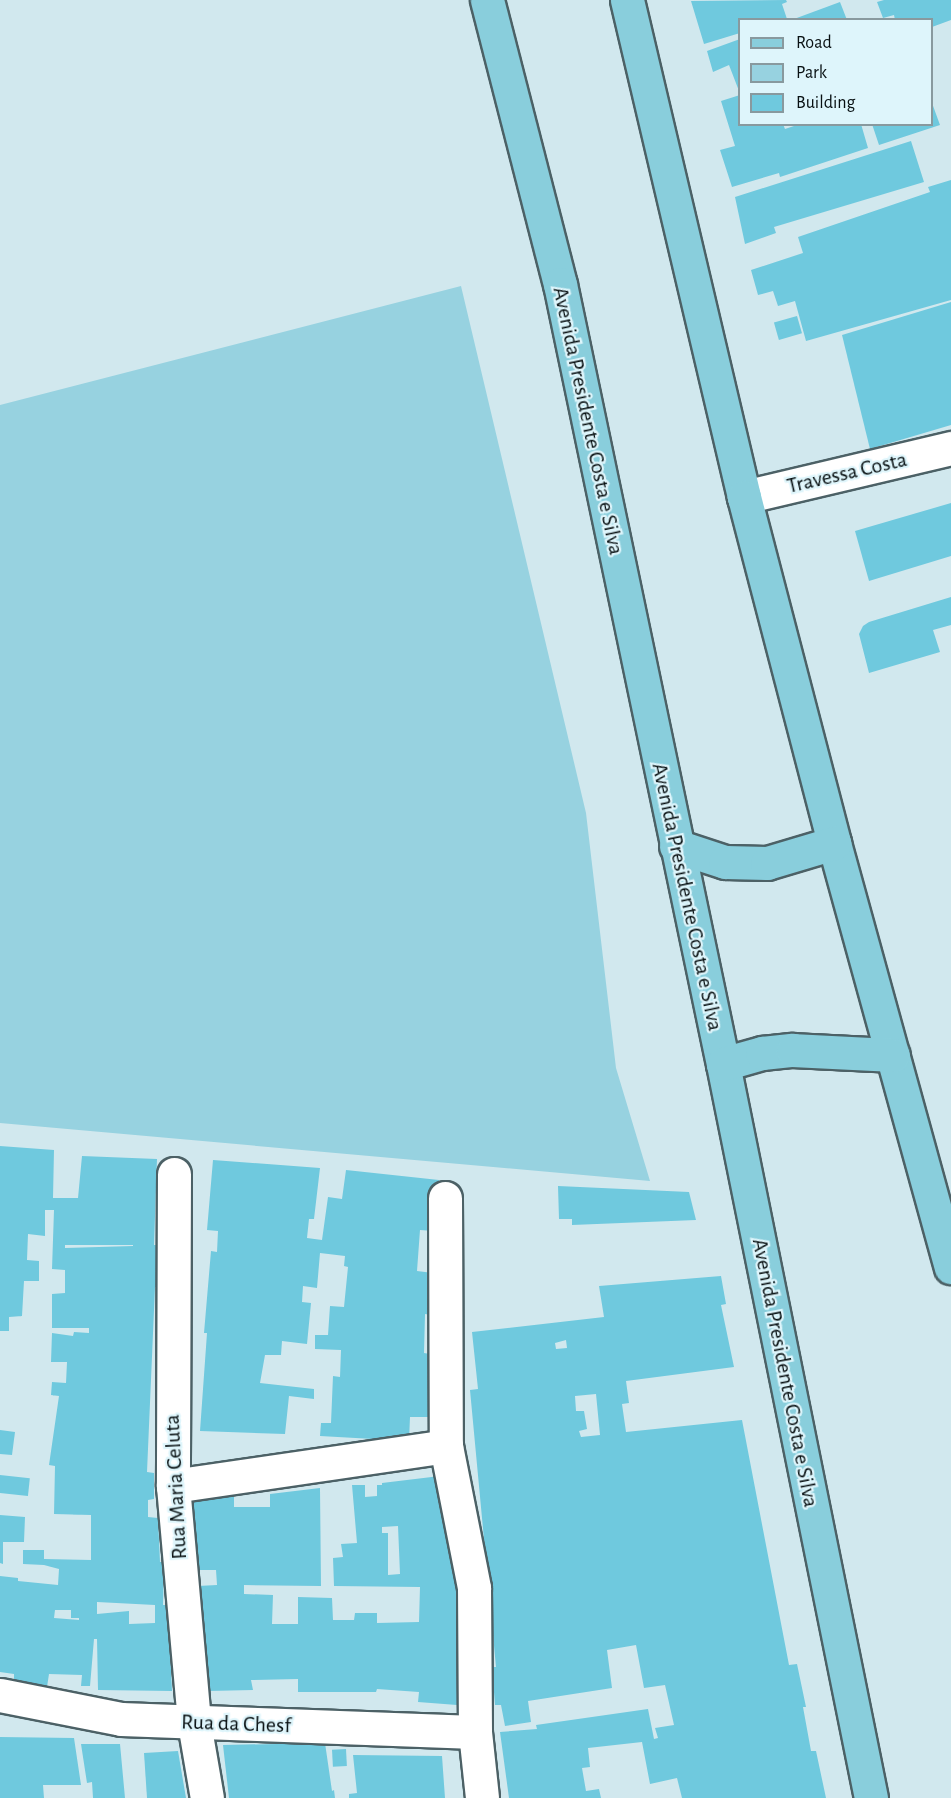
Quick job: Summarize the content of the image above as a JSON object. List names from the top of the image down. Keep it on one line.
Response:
{"streets":{"main road":["Avenida Presidente Costa e Silva"],"street":["Travessa Costa","Rua Maria Celuta","Rua da Chesf"]},"crossings":[["Rua Maria Celuta","Rua da Chesf"]],"legend":["Road","Park","Building"]}
